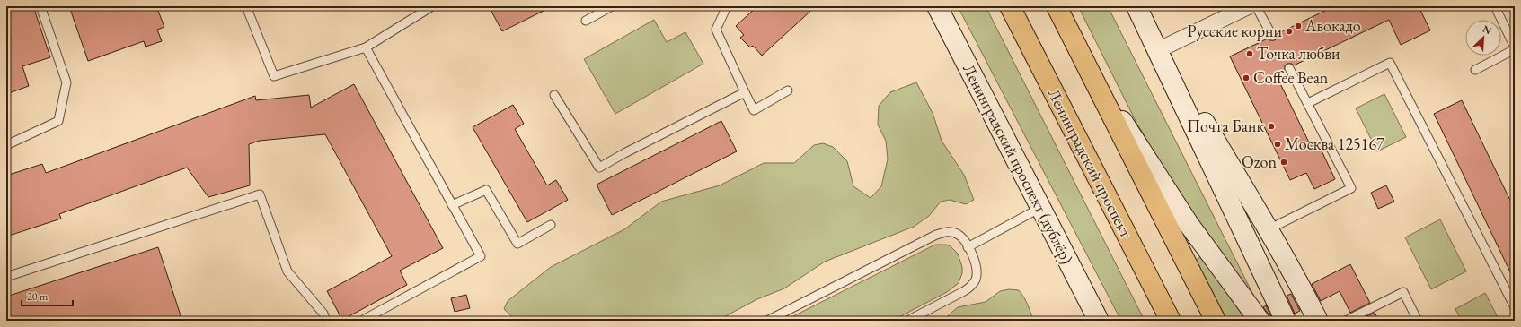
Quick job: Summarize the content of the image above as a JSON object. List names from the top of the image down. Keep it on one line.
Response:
{"streets":{"main road":["Ленинградский проспект","Ленинградский проспект (дублёр)"]},"places":["Авокадо","Русские корни","Точка любви","Coffee Bean","Почта Банк","Москва 125167","Ozon"],"scale_bar":"20 m","north":"top right"}
